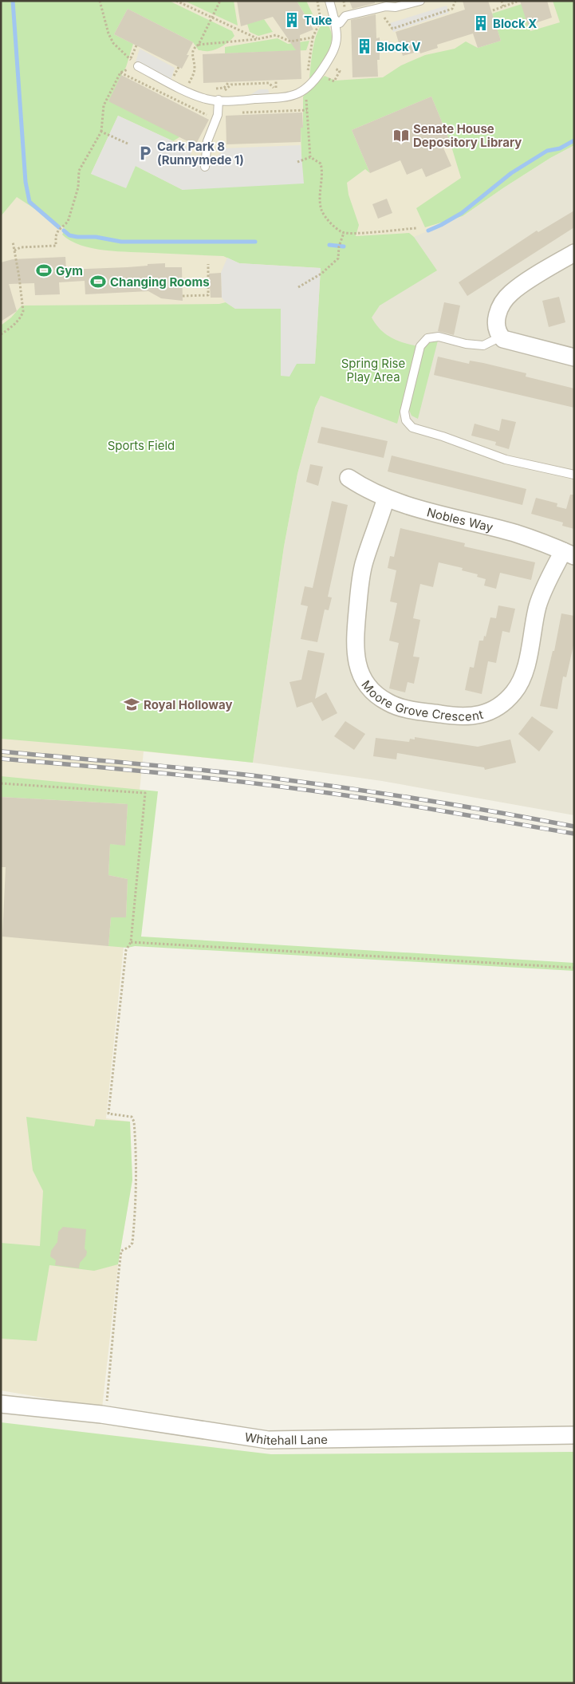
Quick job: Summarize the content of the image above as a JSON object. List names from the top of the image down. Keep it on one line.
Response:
{"streets":{"street":["Nobles Way","Moore Grove Crescent","Whitehall Lane"]},"crossings":[["Nobles Way","Moore Grove Crescent"]],"parks":["Spring Rise Play Area","Sports Field"],"places":{"building":["Tuke","Block X","Block V"],"library":["Senate House Depository Library"],"parking":["Cark Park 8 (Runnymede 1)"],"sports":["Gym","Changing Rooms"],"school or university":["Royal Holloway"]}}
